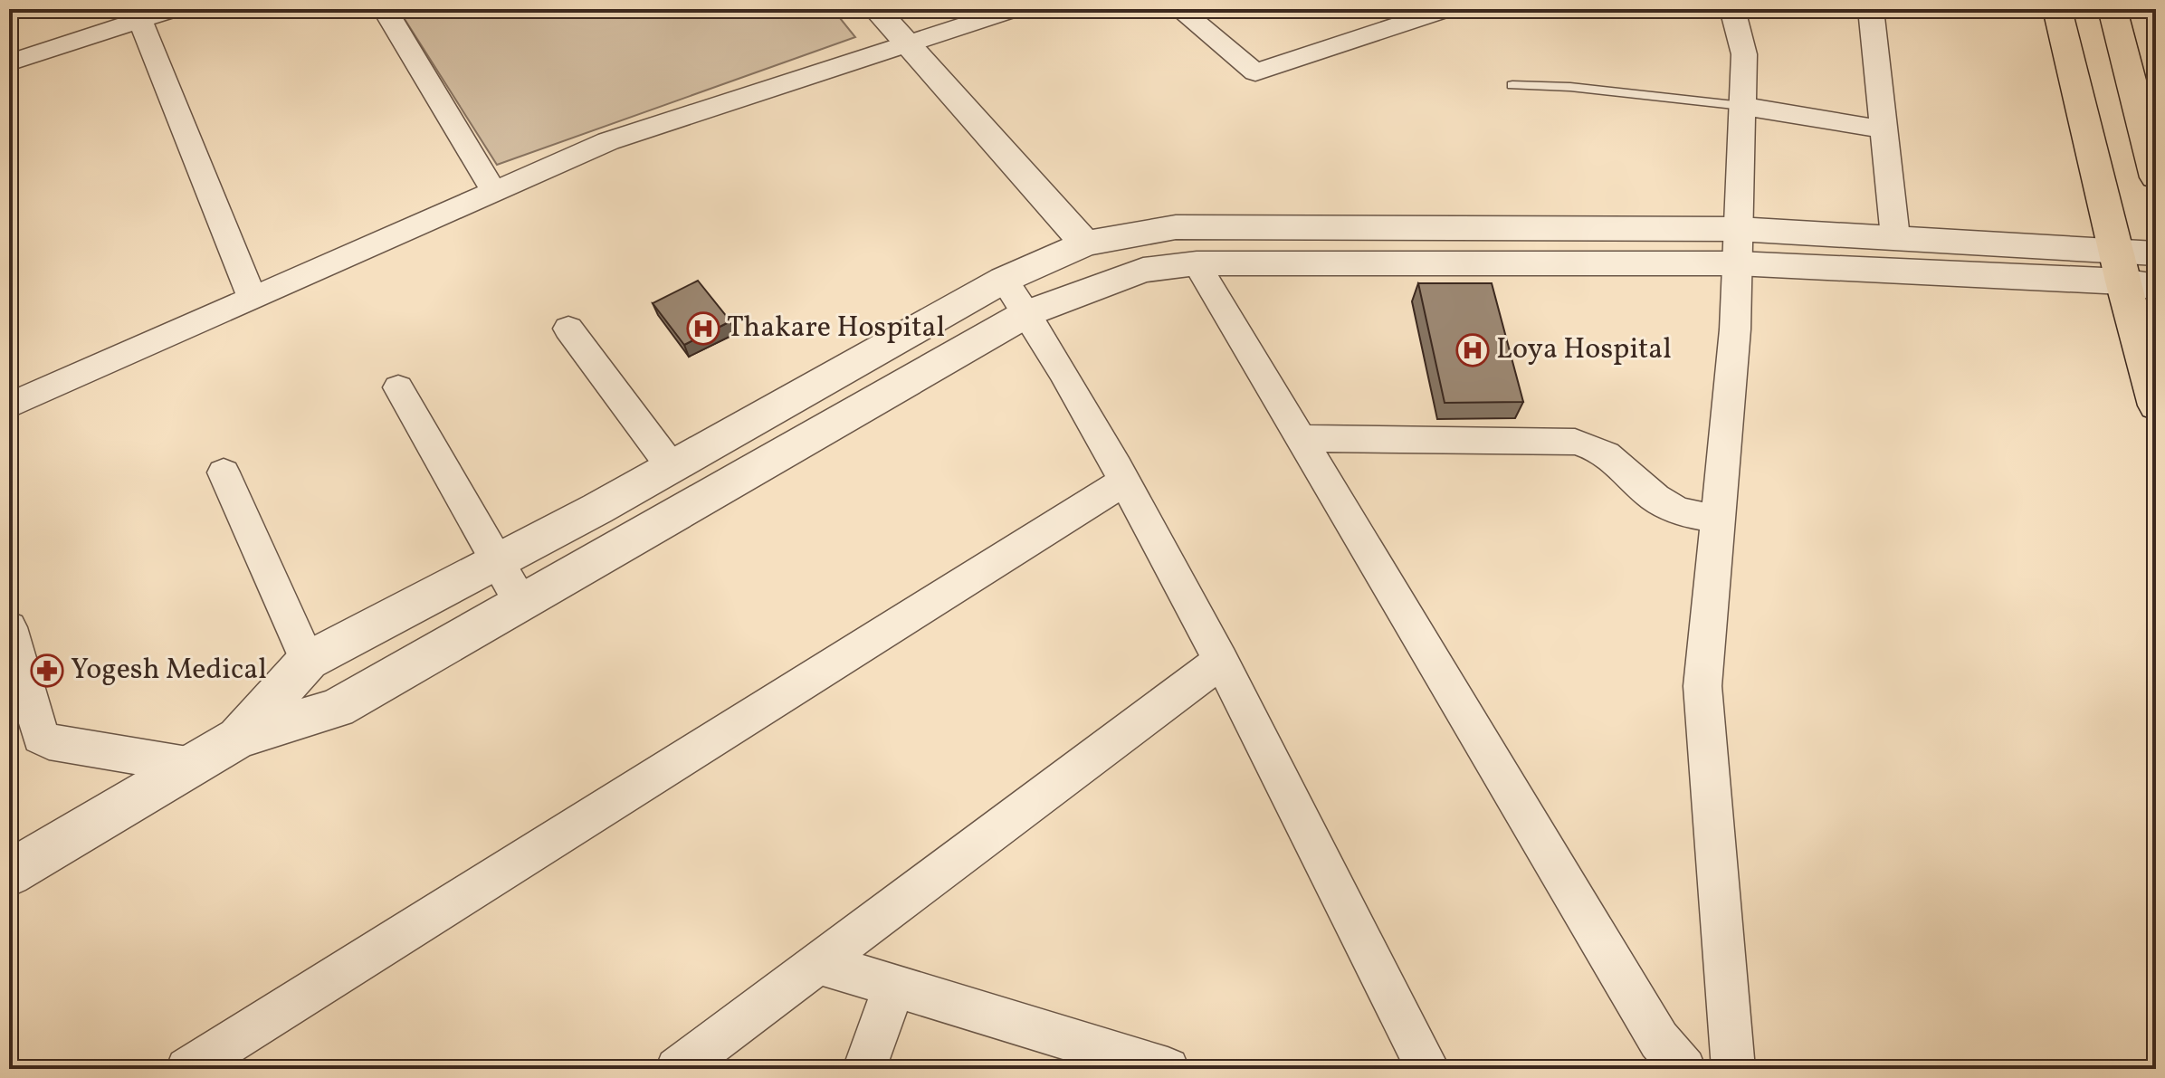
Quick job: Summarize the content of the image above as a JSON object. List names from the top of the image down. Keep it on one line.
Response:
{"places":{"hospital":["Thakare Hospital","Loya Hospital"],"pharmacy":["Yogesh Medical"]}}
